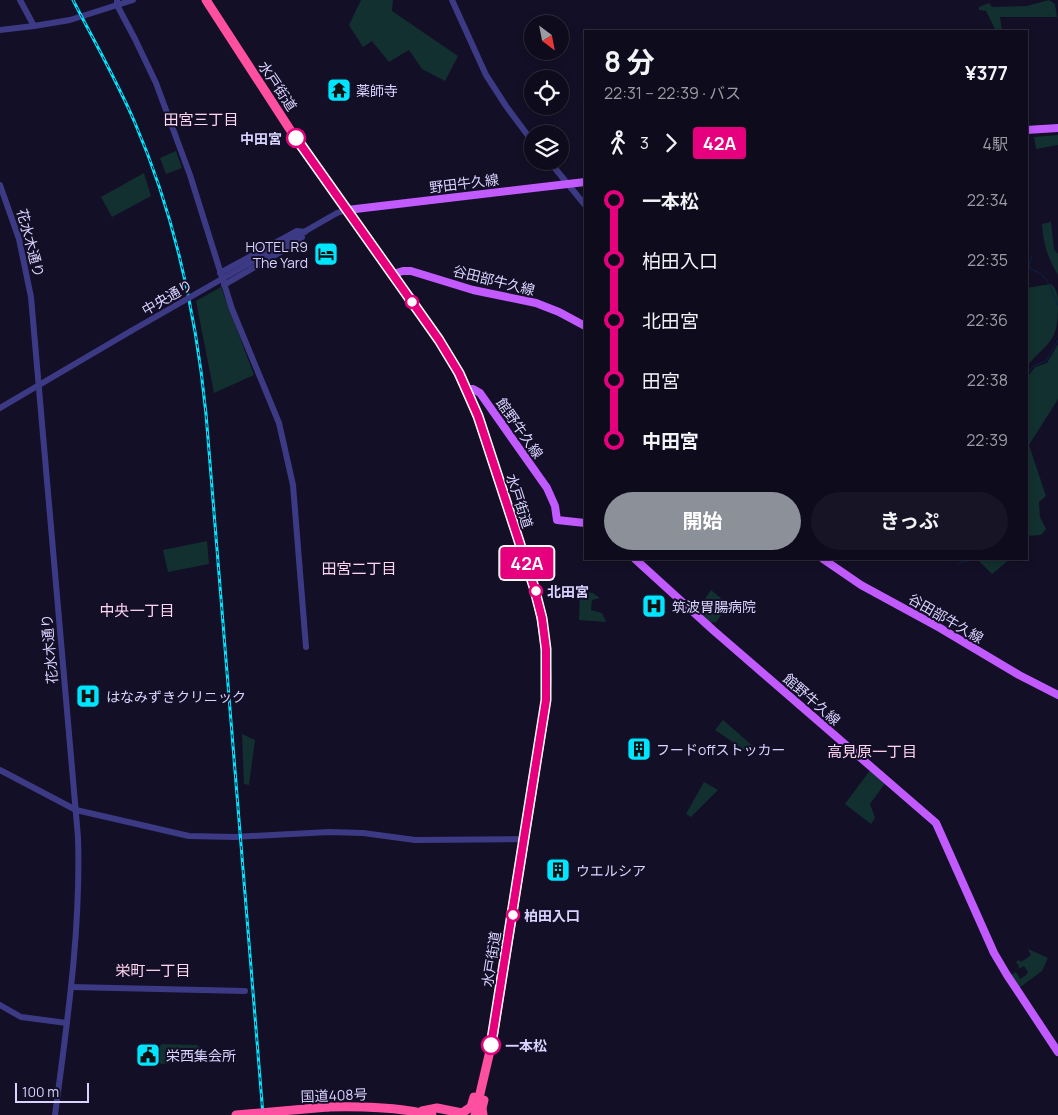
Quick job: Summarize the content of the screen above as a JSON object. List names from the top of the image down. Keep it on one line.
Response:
{"streets":{"highway":["水戸街道","国道408号"],"main road":["野田牛久線","谷田部牛久線","館野牛久線"],"street":["花水木通り","中央通り"]},"crossings":[["水戸街道","野田牛久線"],["水戸街道","谷田部牛久線"],["水戸街道","中央通り"],["水戸街道","館野牛久線"],["野田牛久線","中央通り"],["花水木通り","中央通り"]],"districts":["田宮三丁目","田宮二丁目","中央一丁目","高見原一丁目","栄町一丁目"],"places":{"temple":["薬師寺"],"other":["中田宮","北田宮","柏田入口","一本松"],"hotel":["HOTEL R9 The Yard"],"hospital":["筑波胃腸病院","はなみずきクリニック"],"building":["フードoffストッカー","ウエルシア"],"public building":["栄西集会所"]},"lines":["bus line 42A"],"scale_bar":"100 m","north":"bottom right","page":{"on_map":"42A","heading":["8 分","22:31 – 22:39 · バス","¥377"],"legs":["3","42A","4駅"],"list":[{"name":"一本松","value":"22:34"},{"name":"柏田入口","value":"22:35"},{"name":"北田宮","value":"22:36"},{"name":"田宮","value":"22:38"},{"name":"中田宮","value":"22:39"}],"buttons":["開始","きっぷ"],"scale":"100 m"}}
